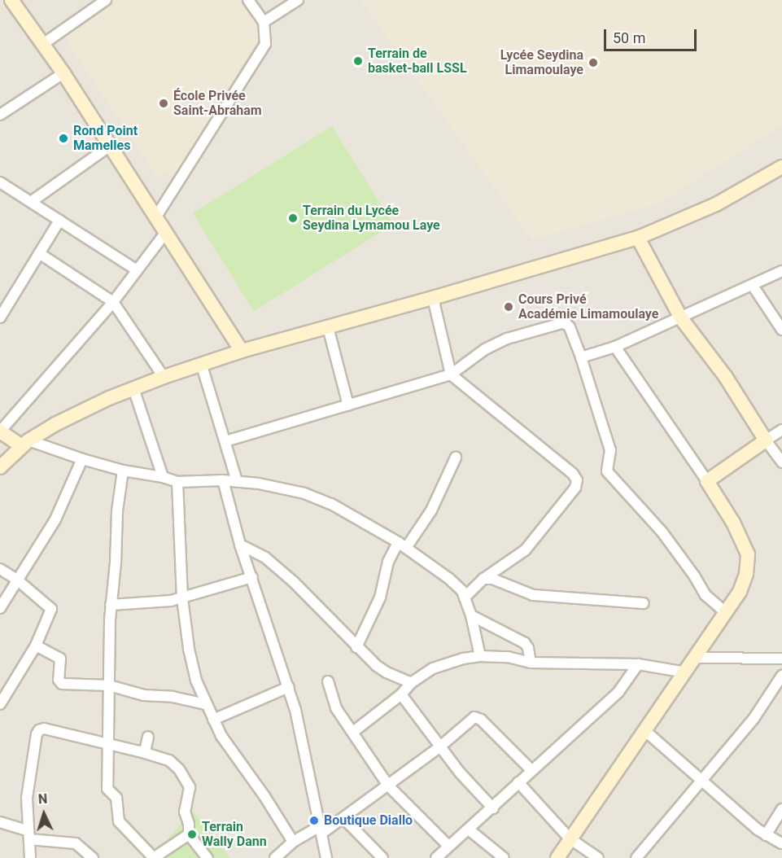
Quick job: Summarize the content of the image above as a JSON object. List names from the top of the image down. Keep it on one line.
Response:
{"places":["Terrain de basket-ball LSSL","Lycée Seydina Limamoulaye","École Privée Saint-Abraham","Rond Point Mamelles","Terrain du Lycée Seydina Lymamou Laye","Cours Privé Académie Limamoulaye","Boutique Diallo","Terrain Wally Dann"],"scale_bar":"50 m","north":"top"}
